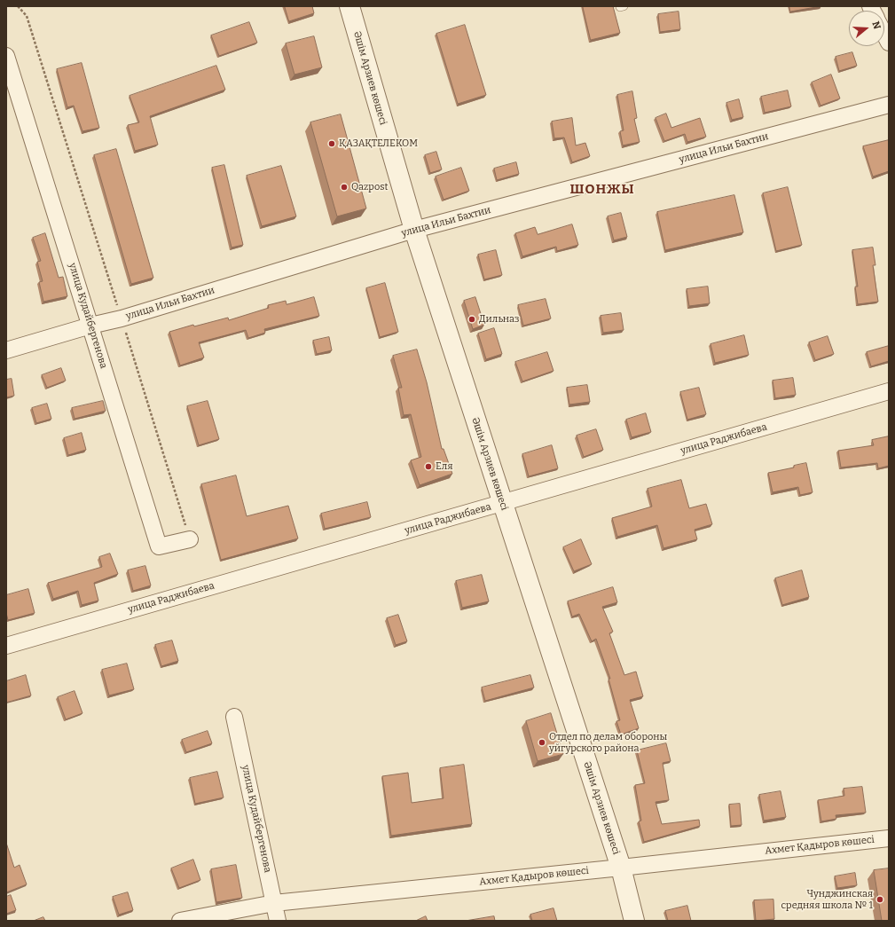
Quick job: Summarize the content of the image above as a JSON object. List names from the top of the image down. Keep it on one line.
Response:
{"streets":{"street":["Әшім Арзиев көшесі","улица Ильи Бахтии","улица Кудайбергенова","улица Раджибаева","Ахмет Қадыров көшесі"]},"crossings":[["Әшім Арзиев көшесі","улица Ильи Бахтии"],["Әшім Арзиев көшесі","улица Раджибаева"],["Әшім Арзиев көшесі","Ахмет Қадыров көшесі"],["улица Ильи Бахтии","улица Кудайбергенова"],["улица Кудайбергенова","Ахмет Қадыров көшесі"]],"districts":["ШОНЖЫ"],"places":["ҚАЗАҚТЕЛЕКОМ","Qazpost","Дильназ","Еля","Отдел по делам обороны уйгурского района","Чунджинская средняя школа № 1"],"north":"right"}
